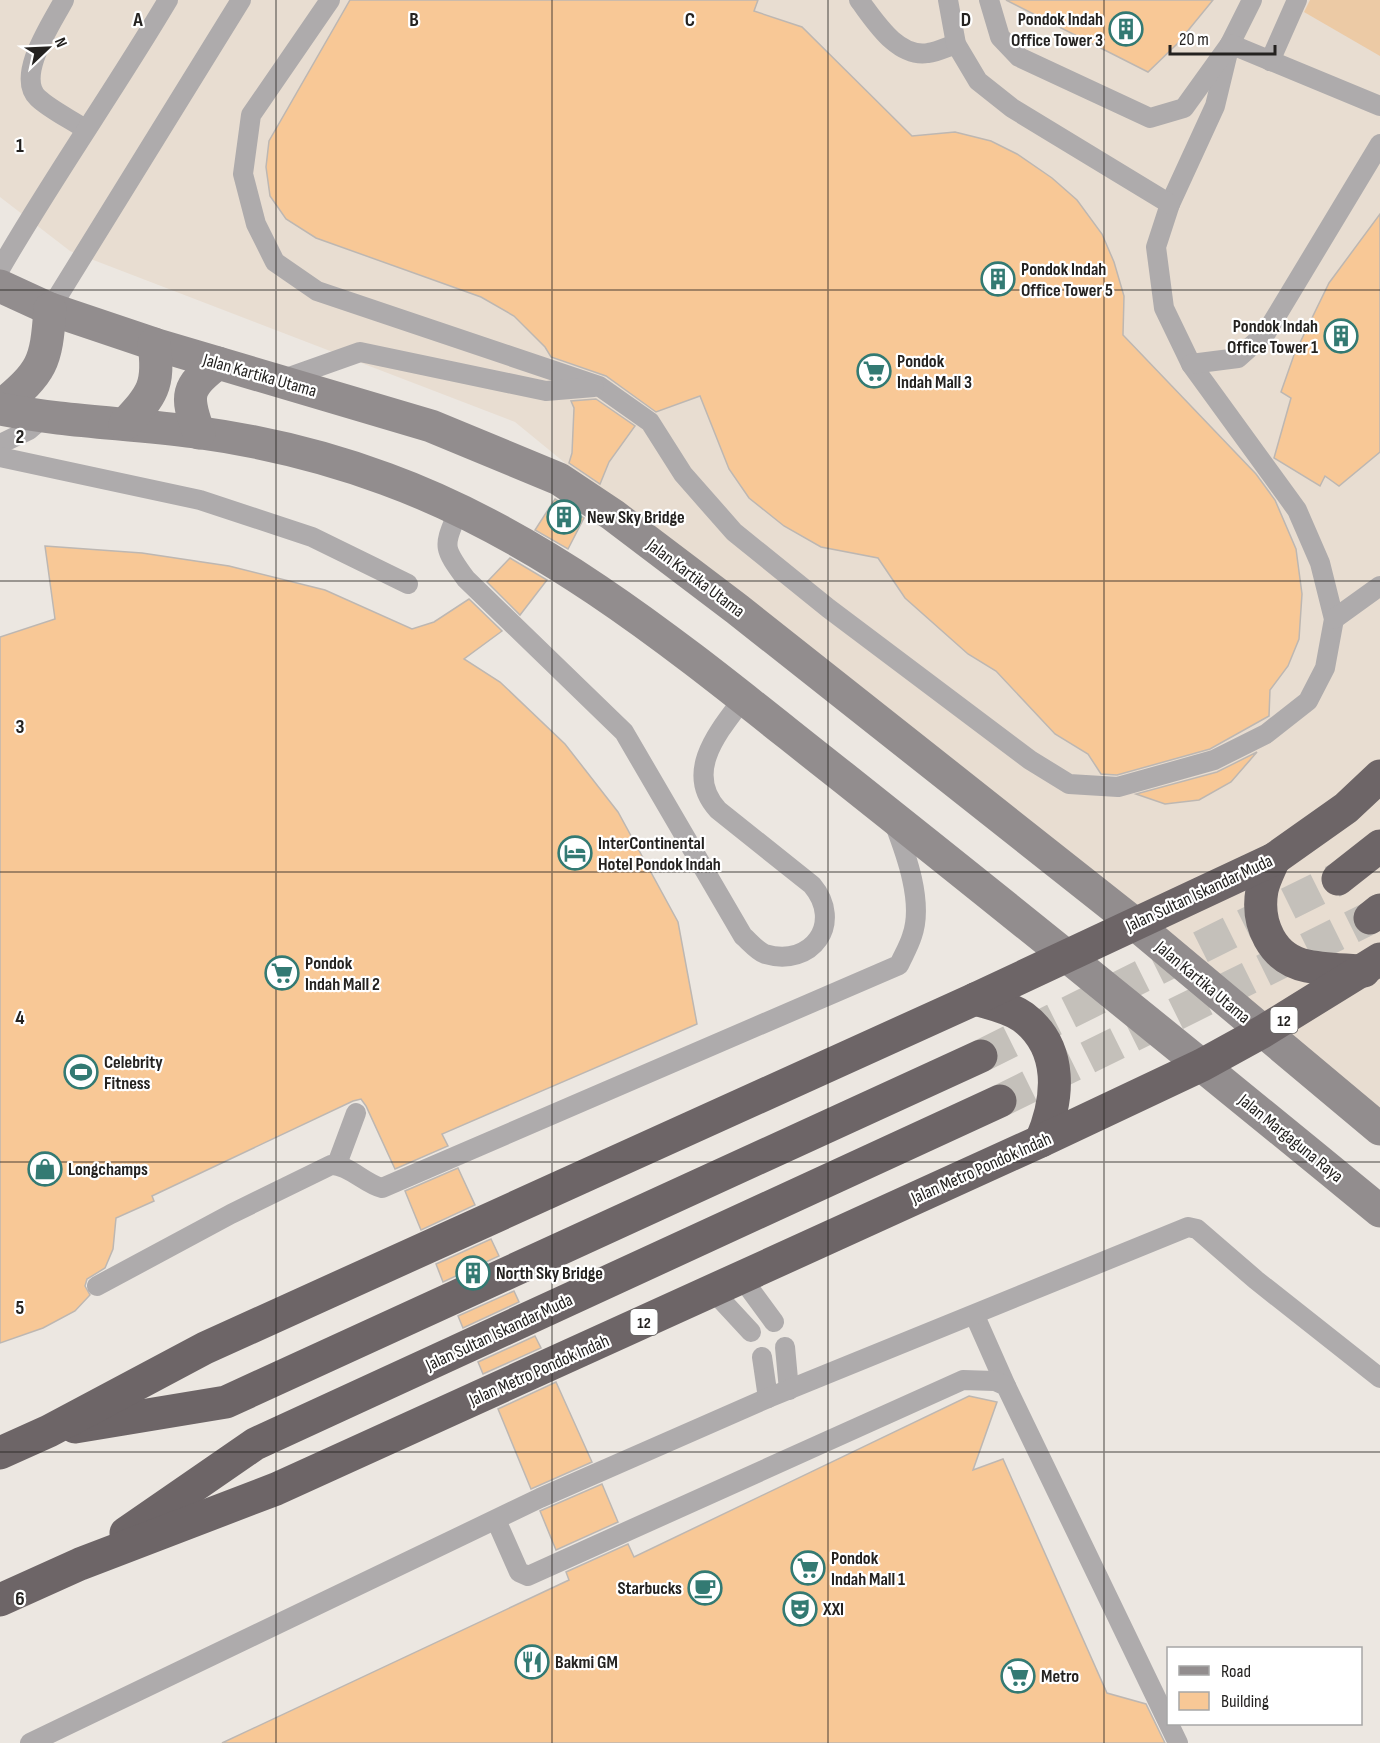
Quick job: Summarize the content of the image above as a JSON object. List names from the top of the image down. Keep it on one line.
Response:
{"streets":{"highway":["Jalan Sultan Iskandar Muda","12","Jalan Metro Pondok Indah"],"main road":["Jalan Kartika Utama","Jalan Margaguna Raya"]},"crossings":[["Jalan Kartika Utama","Jalan Sultan Iskandar Muda"],["Jalan Kartika Utama","12"],["Jalan Sultan Iskandar Muda","Jalan Metro Pondok Indah"],["12","Jalan Margaguna Raya"],["12","Jalan Metro Pondok Indah"],["Jalan Margaguna Raya","Jalan Metro Pondok Indah"]],"places":{"building":["Pondok Indah Office Tower 3","Pondok Indah Office Tower 5","Pondok Indah Office Tower 1","New Sky Bridge","North Sky Bridge"],"supermarket":["Pondok Indah Mall 3","Pondok Indah Mall 2","Pondok Indah Mall 1","Metro"],"hotel":["InterContinental Hotel Pondok Indah"],"sports":["Celebrity Fitness"],"shop":["Longchamps"],"cafe":["Starbucks"],"theatre":["XXI"],"restaurant":["Bakmi GM"]},"legend":["Road","Building"],"scale_bar":"20 m","north":"top right","grid":{"columns":["A","B","C","D"],"rows":["1","2","3","4","5","6"]}}
